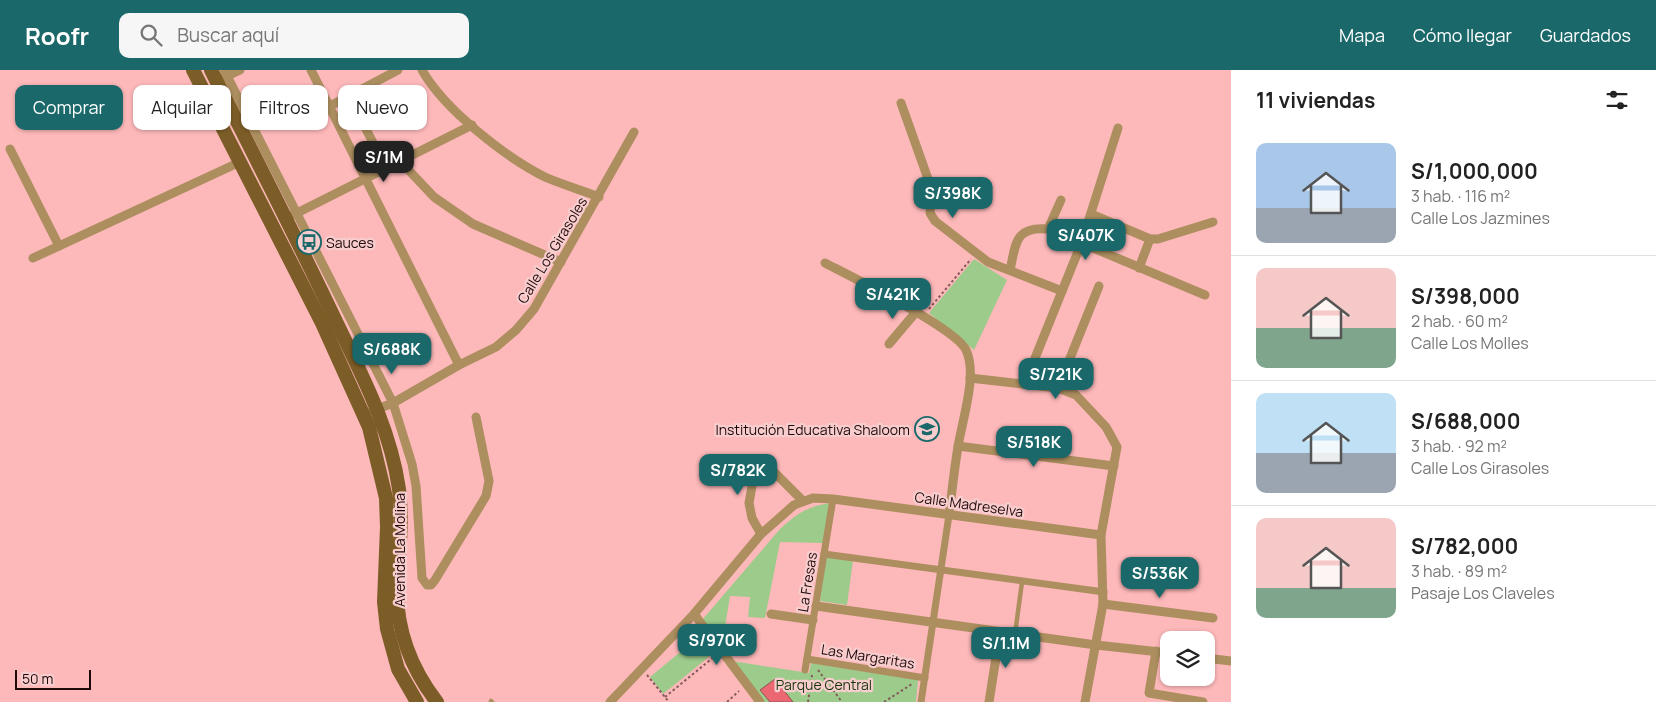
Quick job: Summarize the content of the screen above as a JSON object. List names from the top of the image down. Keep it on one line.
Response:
{"streets":{"main road":["Avenida La Molina"],"street":["Calle Los Girasoles","Calle Madreselva","La Fresas","Las Margaritas"]},"crossings":[["Calle Los Girasoles","Avenida La Molina"],["Calle Madreselva","La Fresas"],["La Fresas","Las Margaritas"]],"parks":["Parque Central"],"places":{"bus stop":["Sauces"],"school or university":["Institución Educativa Shaloom"]},"scale_bar":"50 m","page":{"header":"Roofr","search":"Buscar aquí","nav":["Mapa","Cómo llegar","Guardados"],"heading":"11 viviendas","chip":["Comprar","Alquilar","Filtros","Nuevo"],"list":[{"name":"S/1,000,000","note":"3 hab. · 116 m² · Calle Los Jazmines"},{"name":"S/398,000","note":"2 hab. · 60 m² · Calle Los Molles"},{"name":"S/688,000","note":"3 hab. · 92 m² · Calle Los Girasoles"},{"name":"S/782,000","note":"3 hab. · 89 m² · Pasaje Los Claveles"}],"price":["S/1M","S/398K","S/407K","S/421K","S/688K","S/721K","S/518K","S/782K","S/536K","S/970K","S/1.1M"],"scale":"50 m"}}
